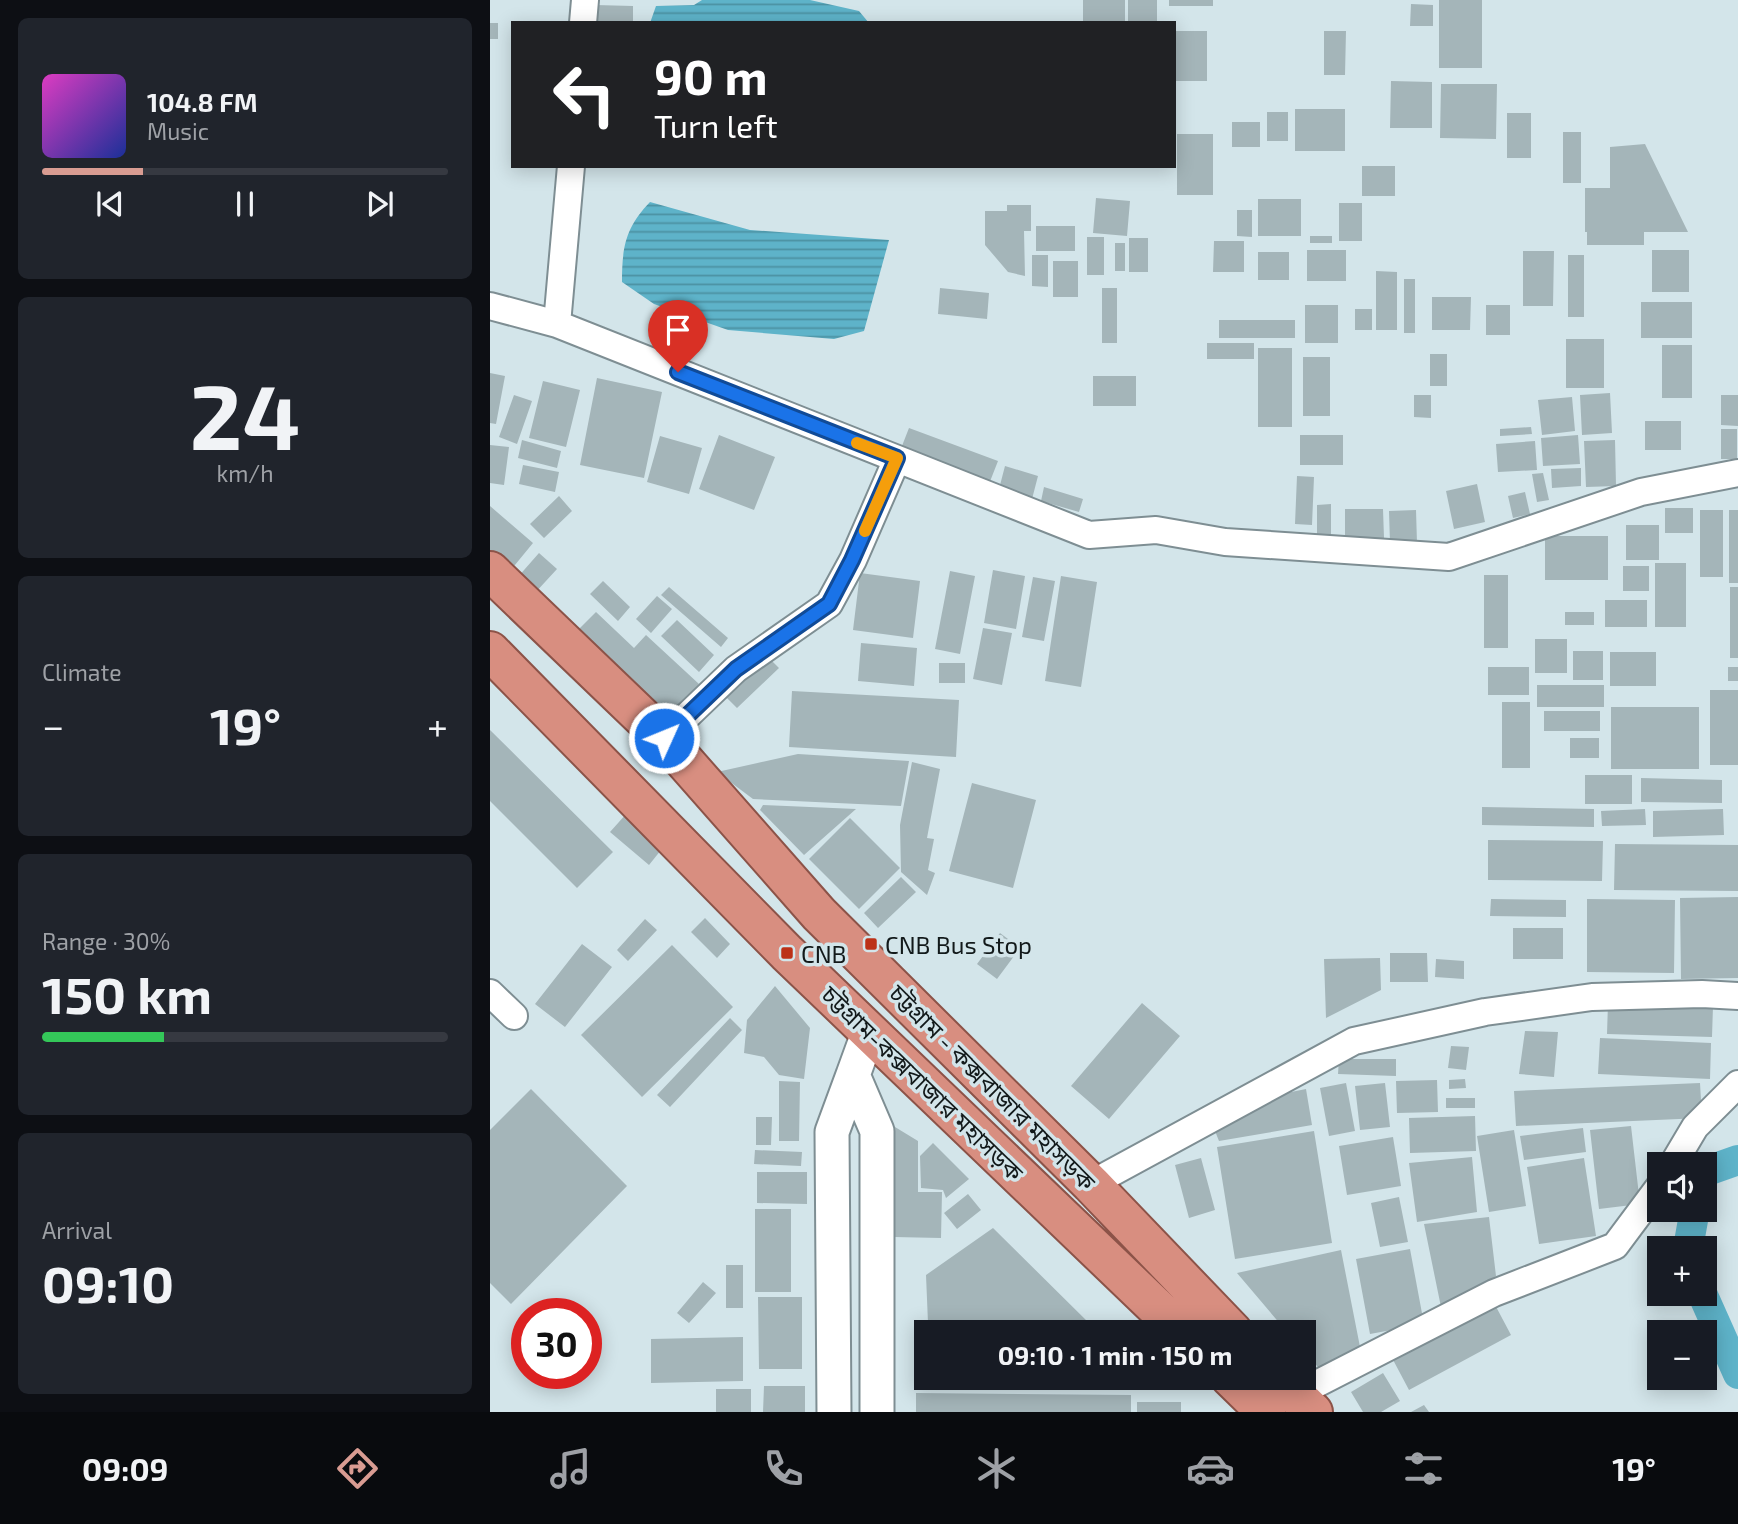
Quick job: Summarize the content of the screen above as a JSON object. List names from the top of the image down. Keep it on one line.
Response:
{"streets":{"highway":["চট্টগ্রাম-কক্সবাজার মহাসড়ক","চট্টগ্রাম - কক্সবাজার মহাসড়ক"]},"places":{"transit":["CNB Bus Stop","CNB"]},"page":{"turn":["90 m","Turn left"],"song":["104.8 FM","Music"],"tile":[["24","km/h"],"Climate",["Range · 30%","150 km"],["Arrival","09:10"]],"heat":["−","19°","+"],"map_buttons":["+","−"],"limit":"30","trip":"09:10 · 1 min · 150 m","tabs":["09:09","19°"]}}
